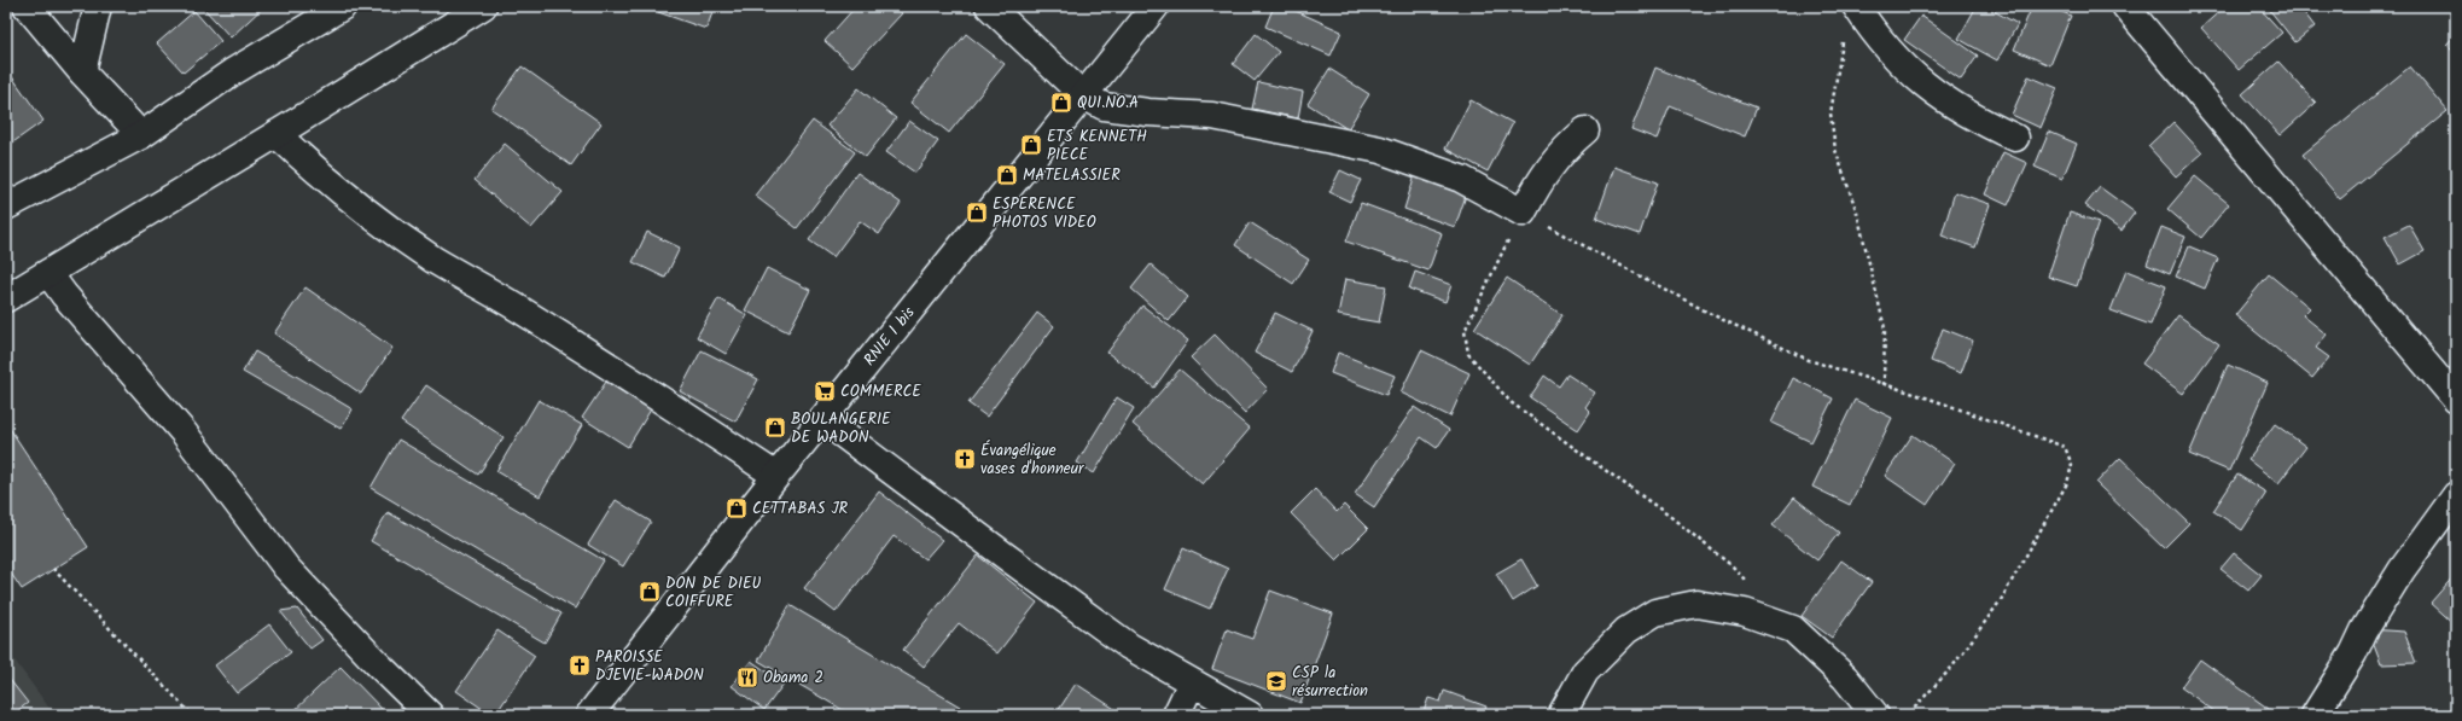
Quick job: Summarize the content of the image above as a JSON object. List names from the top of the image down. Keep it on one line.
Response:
{"streets":{"street":["RNIE 1 bis"]},"places":{"shop":["QUI.NO.A","ETS KENNETH PIECE","MATELASSIER","ESPERENCE PHOTOS VIDEO","BOULANGERIE DE WADON","CETTABAS JR","DON DE DIEU COIFFURE"],"supermarket":["COMMERCE"],"church":["Évangélique vases d'honneur","PAROISSE DJEVIE-WADON"],"restaurant":["Obama 2"],"school or university":["CSP la résurrection"]}}
